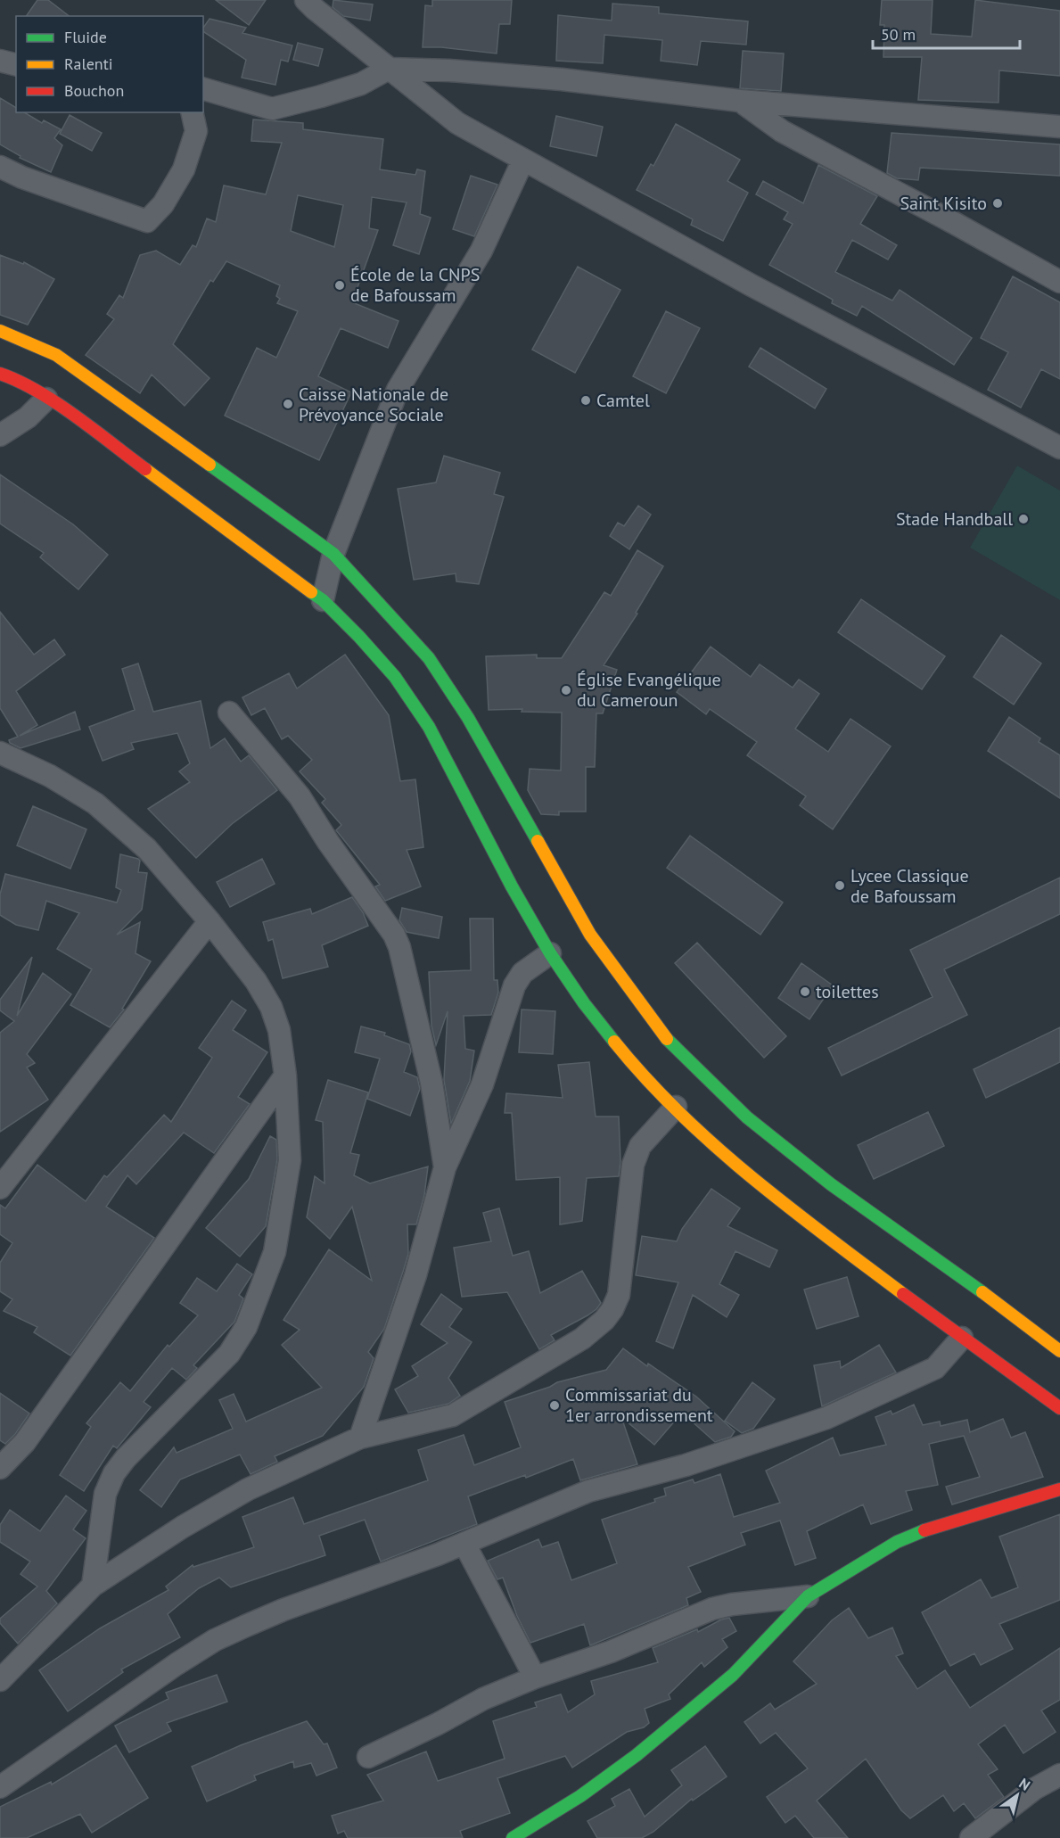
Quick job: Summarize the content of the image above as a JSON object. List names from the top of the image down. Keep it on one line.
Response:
{"places":["Saint Kisito","École de la CNPS de Bafoussam","Camtel","Caisse Nationale de Prévoyance Sociale","Stade Handball","Église Evangélique du Cameroun","Lycee Classique de Bafoussam","toilettes","Commissariat du 1er arrondissement"],"legend":["Fluide","Ralenti","Bouchon"],"scale_bar":"50 m","north":"top right"}
